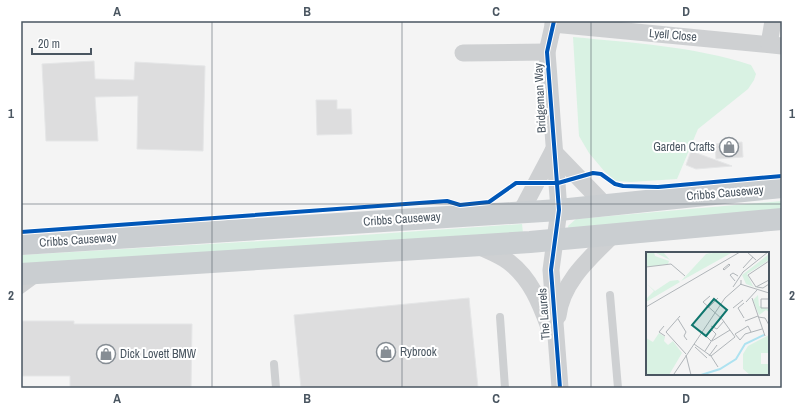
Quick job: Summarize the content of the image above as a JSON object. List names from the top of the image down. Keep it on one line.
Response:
{"streets":{"main road":["Cribbs Causeway"],"street":["Lyell Close","Bridgeman Way","The Laurels"]},"crossings":[["Lyell Close","Bridgeman Way"],["Bridgeman Way","Cribbs Causeway"],["Bridgeman Way","The Laurels"],["Cribbs Causeway","The Laurels"]],"places":{"shop":["Garden Crafts","Rybrook","Dick Lovett BMW"]},"scale_bar":"20 m","grid":{"columns":["A","B","C","D"],"rows":["1","2"]}}
